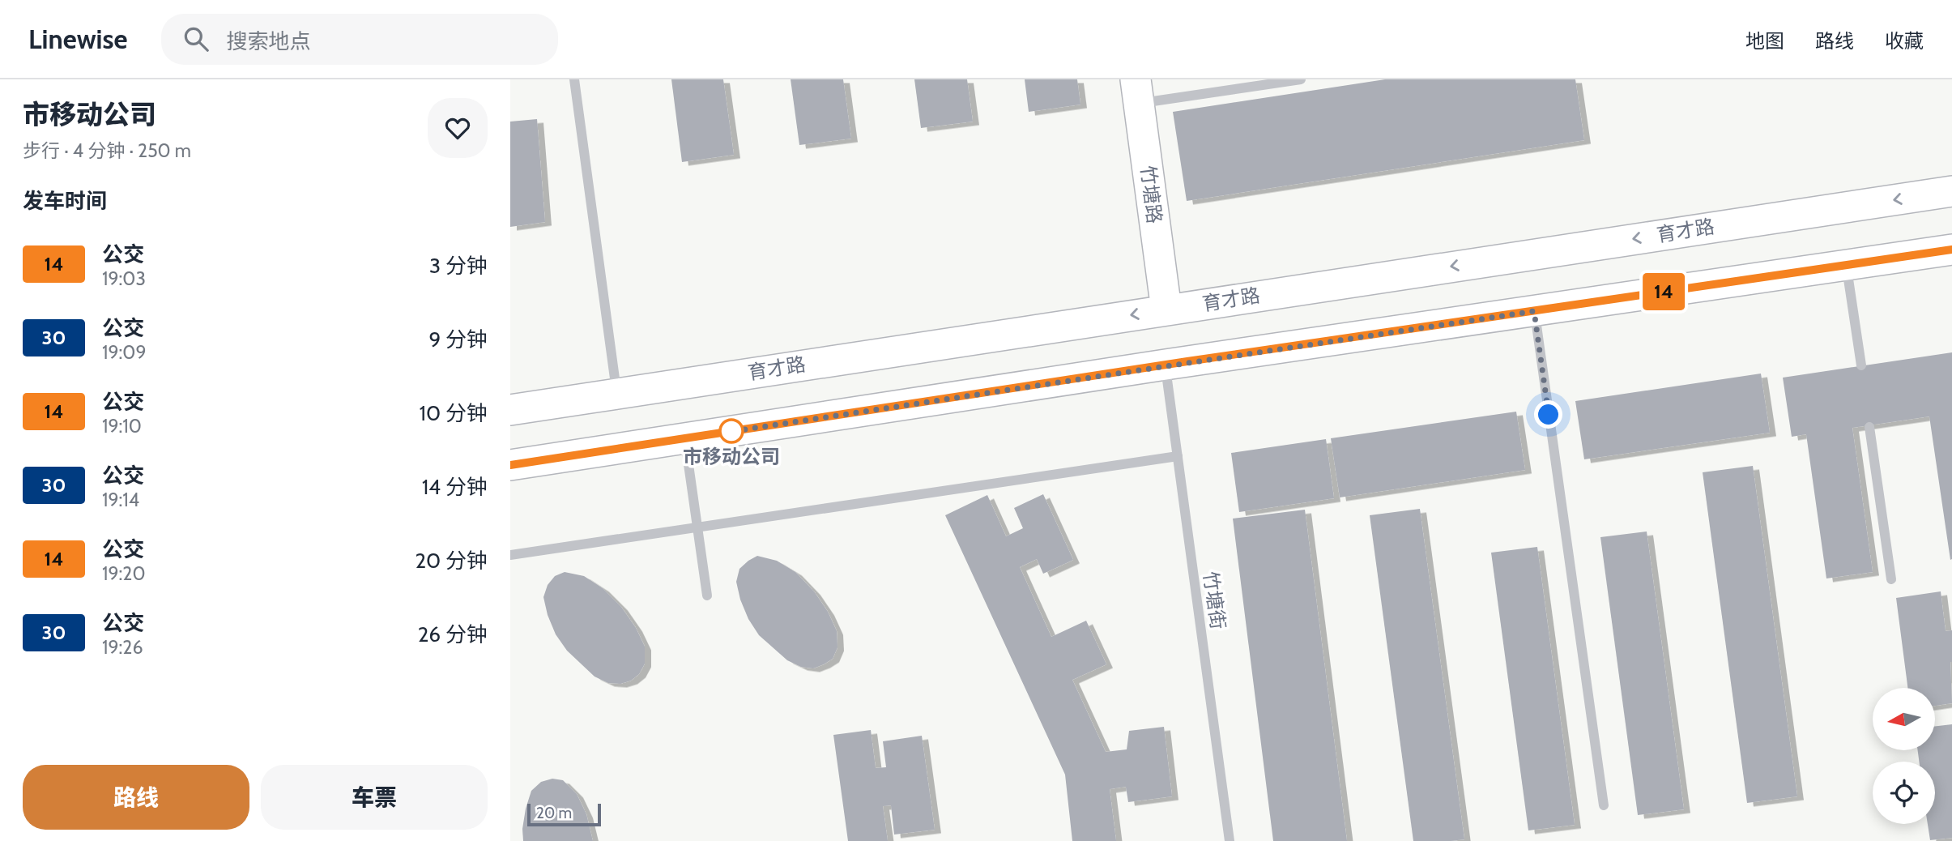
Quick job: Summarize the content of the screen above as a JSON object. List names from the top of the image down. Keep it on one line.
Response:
{"streets":{"main road":["竹塘路","育才路"],"lane":["竹塘街"]},"crossings":[["竹塘路","育才路"]],"places":["市移动公司"],"lines":["bus line 14"],"scale_bar":"20 m","north":"left","page":{"header":"Linewise","search":"搜索地点","nav":["地图","路线","收藏"],"heading":[["市移动公司","步行 · 4 分钟 · 250 m"],"发车时间"],"on_map":"14","list":[{"mark":"14","name":"公交","note":"19:03","value":"3 分钟"},{"mark":"30","name":"公交","note":"19:09","value":"9 分钟"},{"mark":"14","name":"公交","note":"19:10","value":"10 分钟"},{"mark":"30","name":"公交","note":"19:14","value":"14 分钟"},{"mark":"14","name":"公交","note":"19:20","value":"20 分钟"},{"mark":"30","name":"公交","note":"19:26","value":"26 分钟"}],"buttons":["路线","车票"],"scale":"20 m"}}
